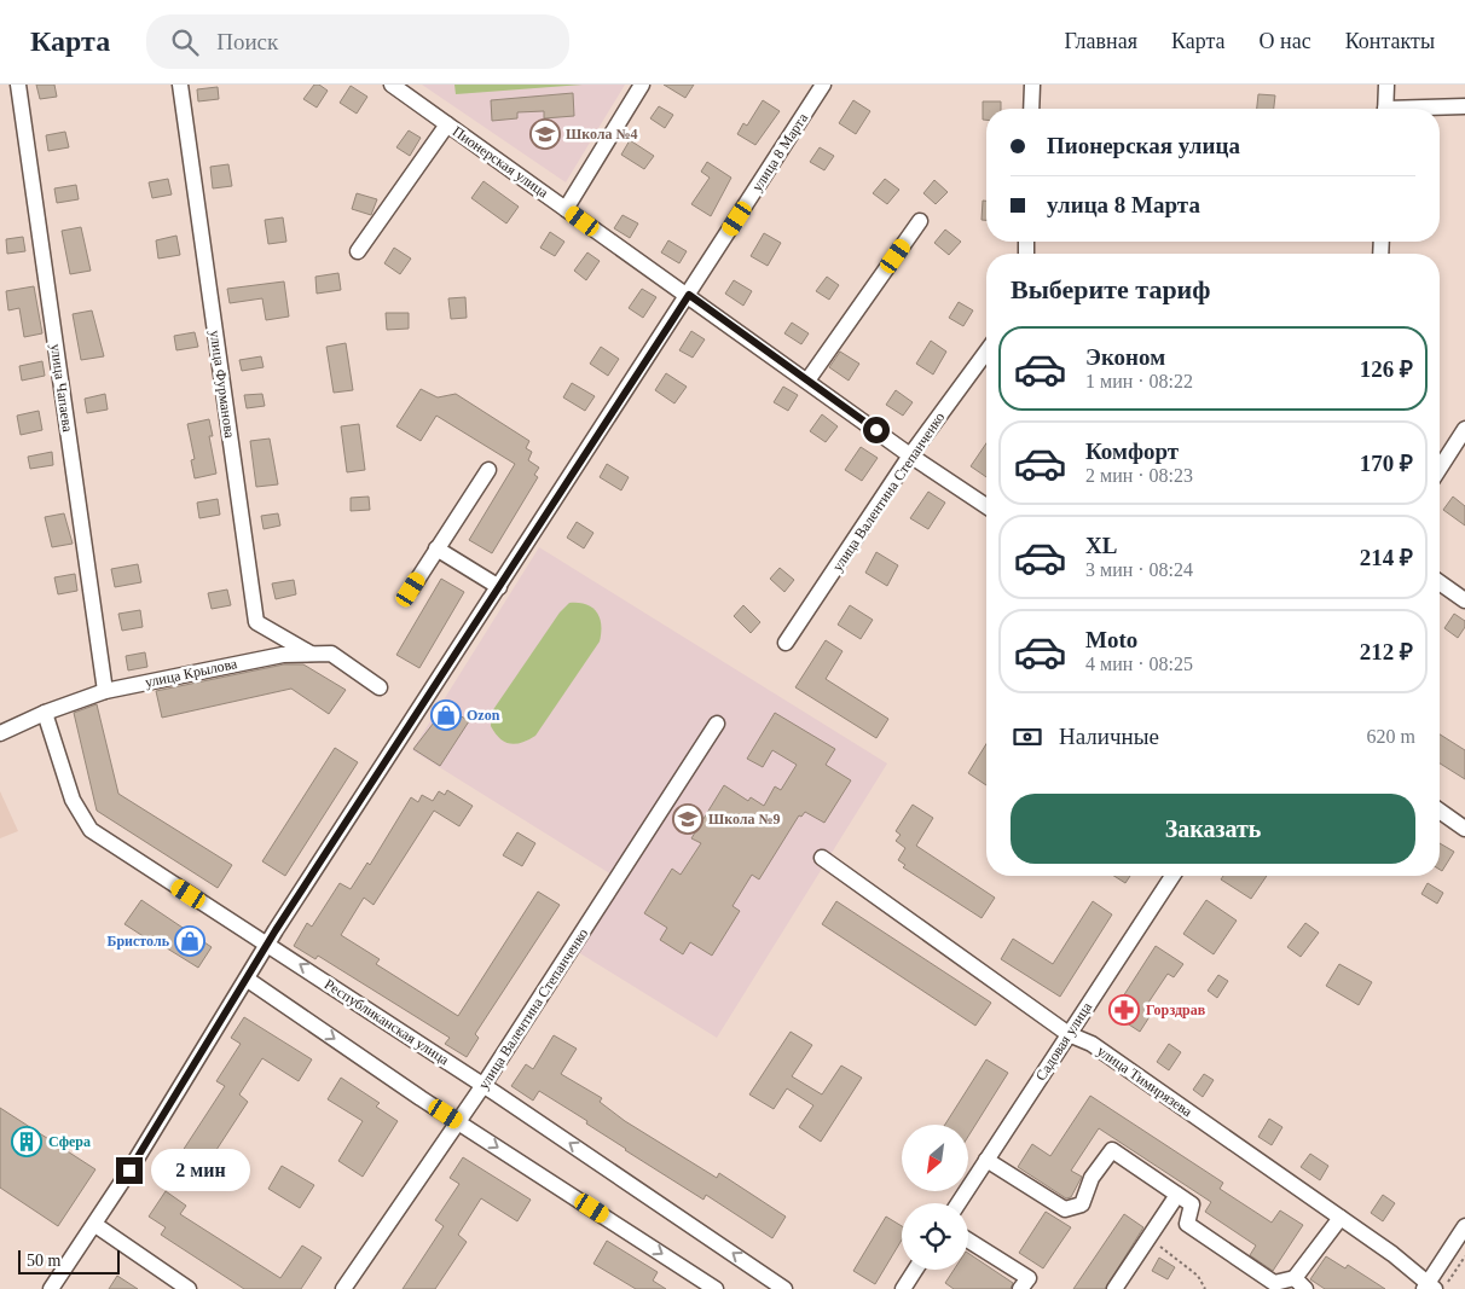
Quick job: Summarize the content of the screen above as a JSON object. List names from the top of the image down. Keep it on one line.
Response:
{"streets":{"street":["улица 8 Марта","Пионерская улица","улица Фурманова","улица Чапаева","улица Валентина Степанченко","улица Крылова","Республиканская улица","Садовая улица","улица Тимирязева"]},"crossings":[["улица 8 Марта","Пионерская улица"],["улица 8 Марта","Республиканская улица"],["Пионерская улица","улица Валентина Степанченко"],["улица Фурманова","улица Крылова"],["улица Чапаева","улица Крылова"],["улица Валентина Степанченко","Республиканская улица"],["улица Крылова","Республиканская улица"],["Садовая улица","улица Тимирязева"]],"places":{"school or university":["Школа №4","Школа №9"],"shop":["Ozon","Бристоль"],"pharmacy":["Горздрав"],"building":["Сфера"]},"scale_bar":"50 m","north":"bottom left","page":{"header":"Карта","search":"Поиск","nav":["Главная","Карта","О нас","Контакты"],"banner":["Пионерская улица","улица 8 Марта"],"heading":"Выберите тариф","list":[{"name":"Эконом","note":"1 мин · 08:22","value":"126 ₽"},{"name":"Комфорт","note":"2 мин · 08:23","value":"170 ₽"},{"name":"XL","note":"3 мин · 08:24","value":"214 ₽"},{"name":"Moto","note":"4 мин · 08:25","value":"212 ₽"}],"pay":["Наличные","620 m"],"buttons":"Заказать","bubble":"2 мин","scale":"50 m"}}
